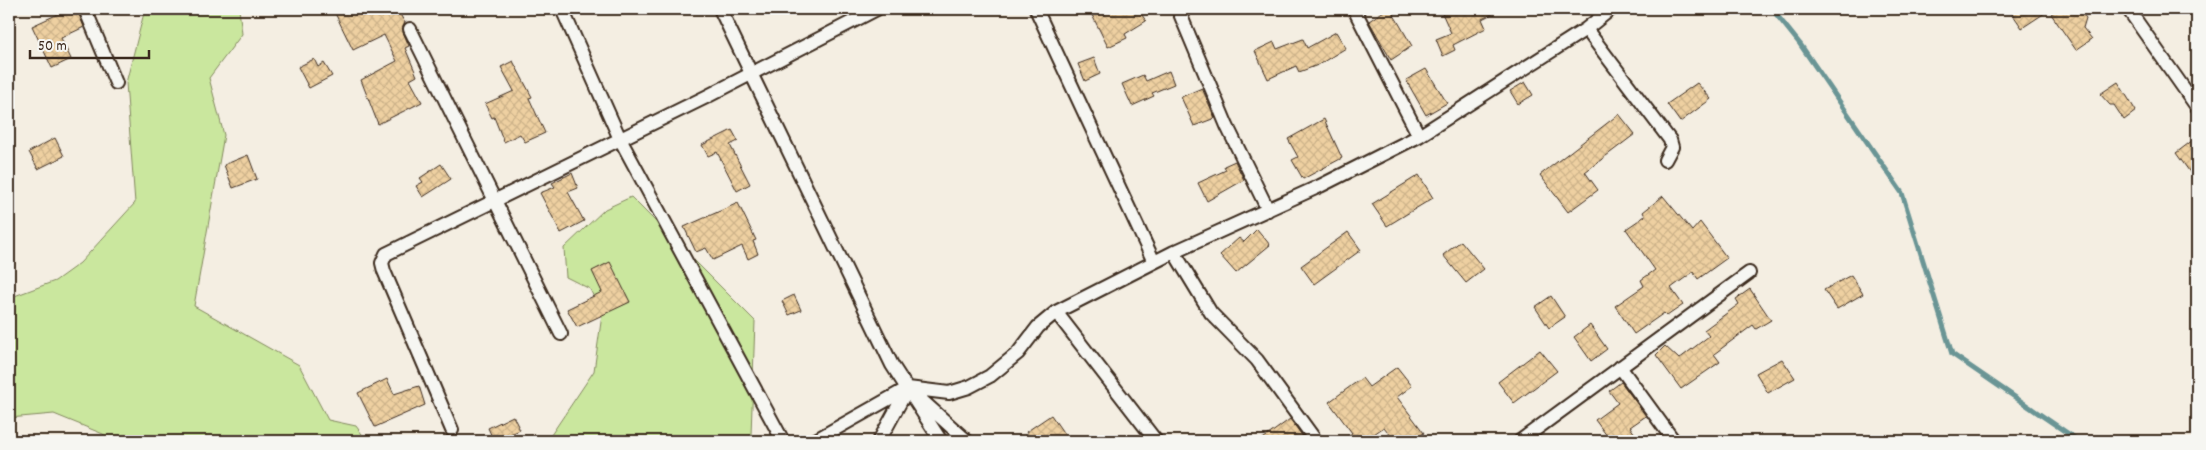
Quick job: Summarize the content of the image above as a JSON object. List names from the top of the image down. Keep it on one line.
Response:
{"scale_bar":"50 m"}
